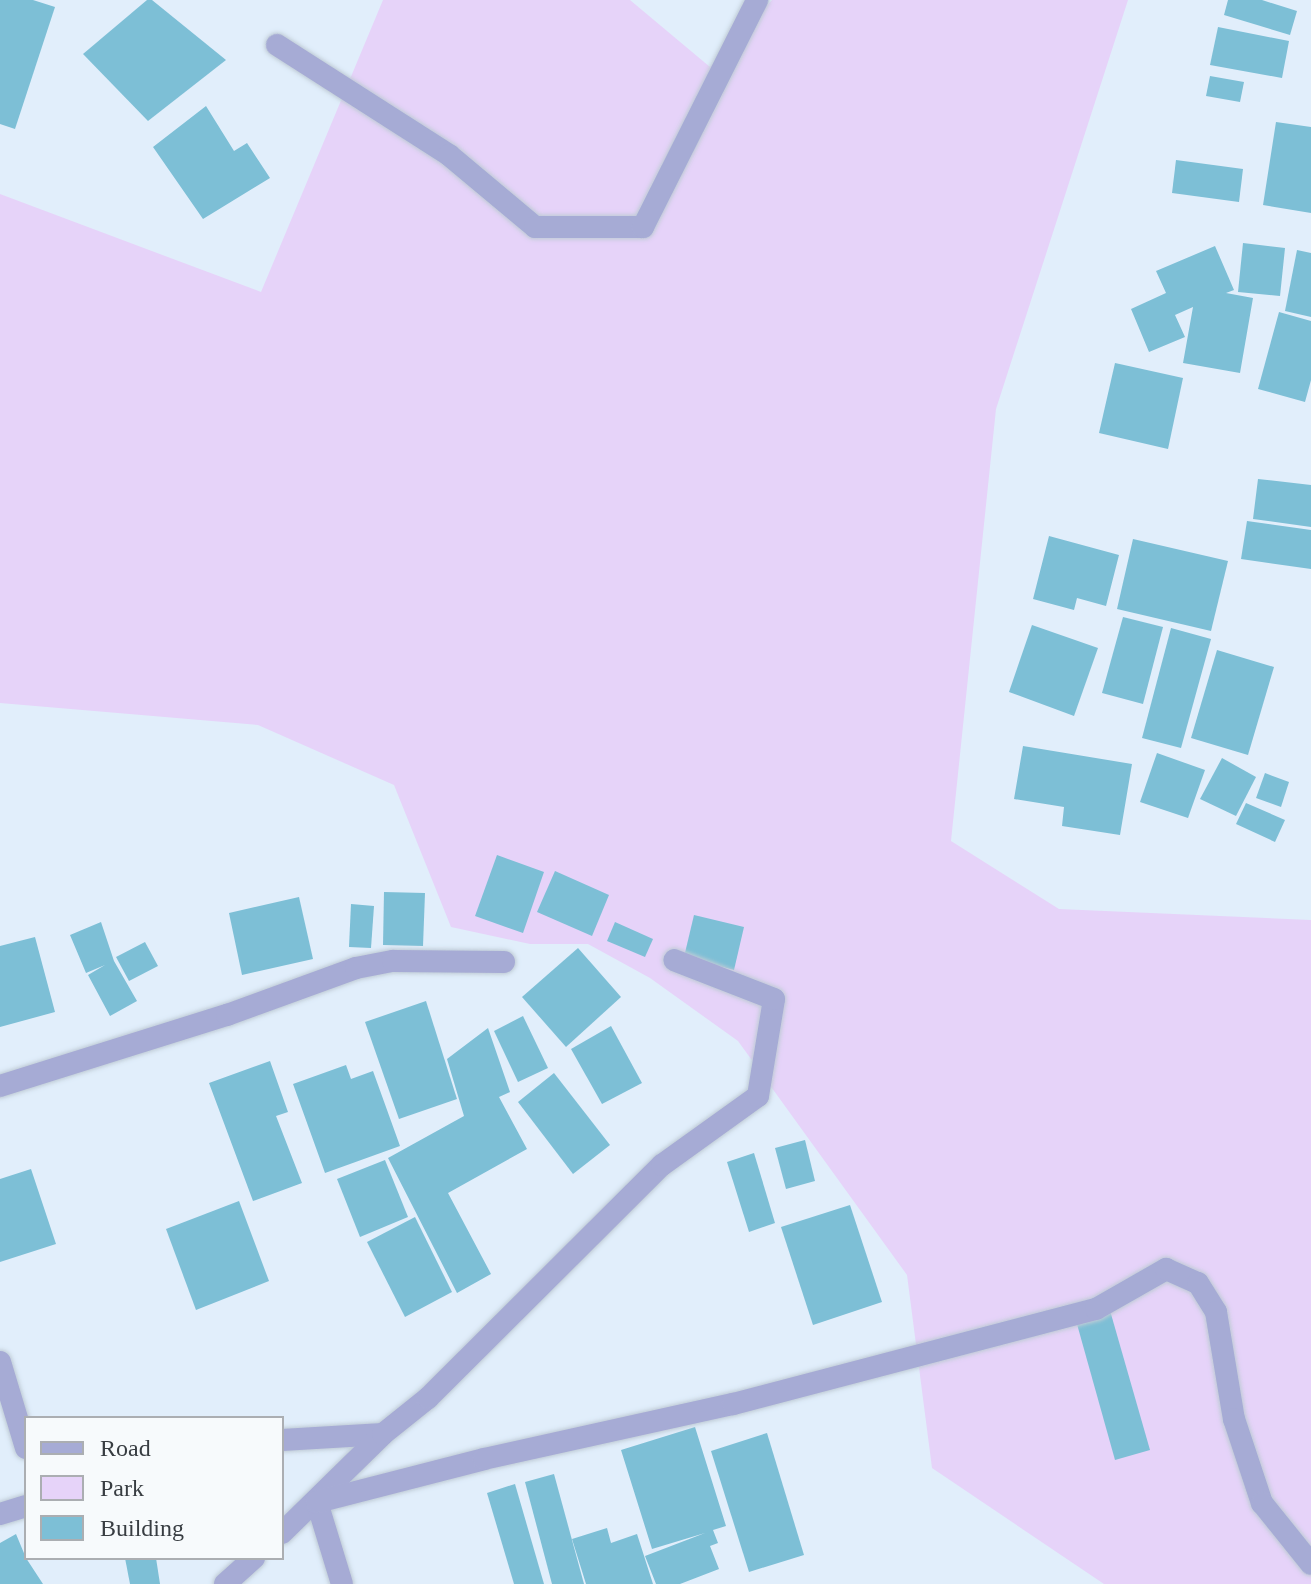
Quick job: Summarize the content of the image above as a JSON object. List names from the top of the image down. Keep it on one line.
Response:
{"legend":["Road","Park","Building"]}
